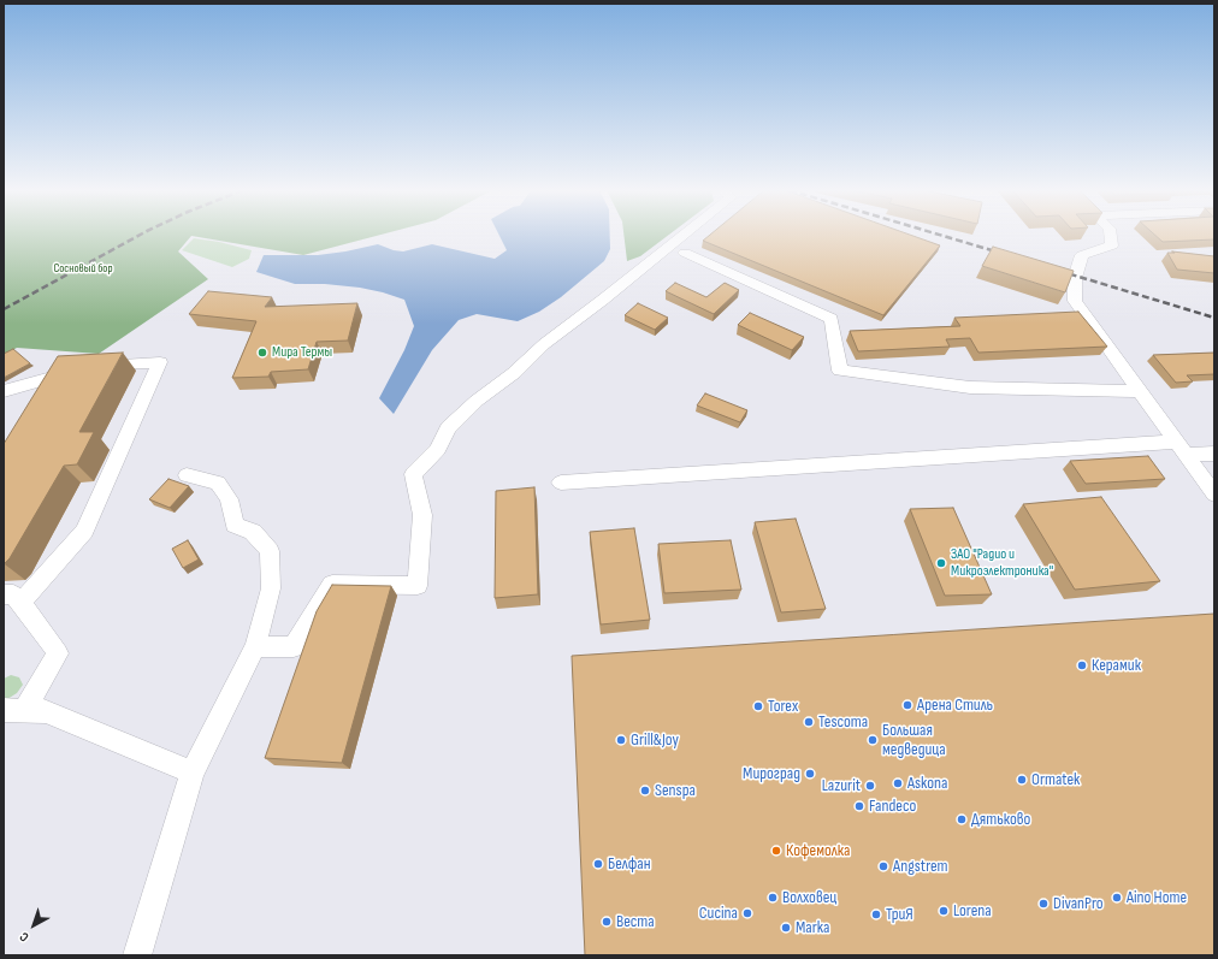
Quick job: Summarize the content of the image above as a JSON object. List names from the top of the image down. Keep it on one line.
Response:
{"parks":["Сосновый бор"],"places":["Мира Термы","ЗАО \"Радио и Микроэлектроника\"","Керамик","Арена Стиль","Torex","Tescoma","Grill&Joy","Большая медведица","Мироград","Ormatek","Askona","Lazurit","Senspa","Fandeco","Дятьково","Кофемолка","Белфан","Angstrem","Волховец","Aino Home","DivanPro","Lorena","Cucina","ТриЯ","Веста","Marka"],"north":"bottom left"}
